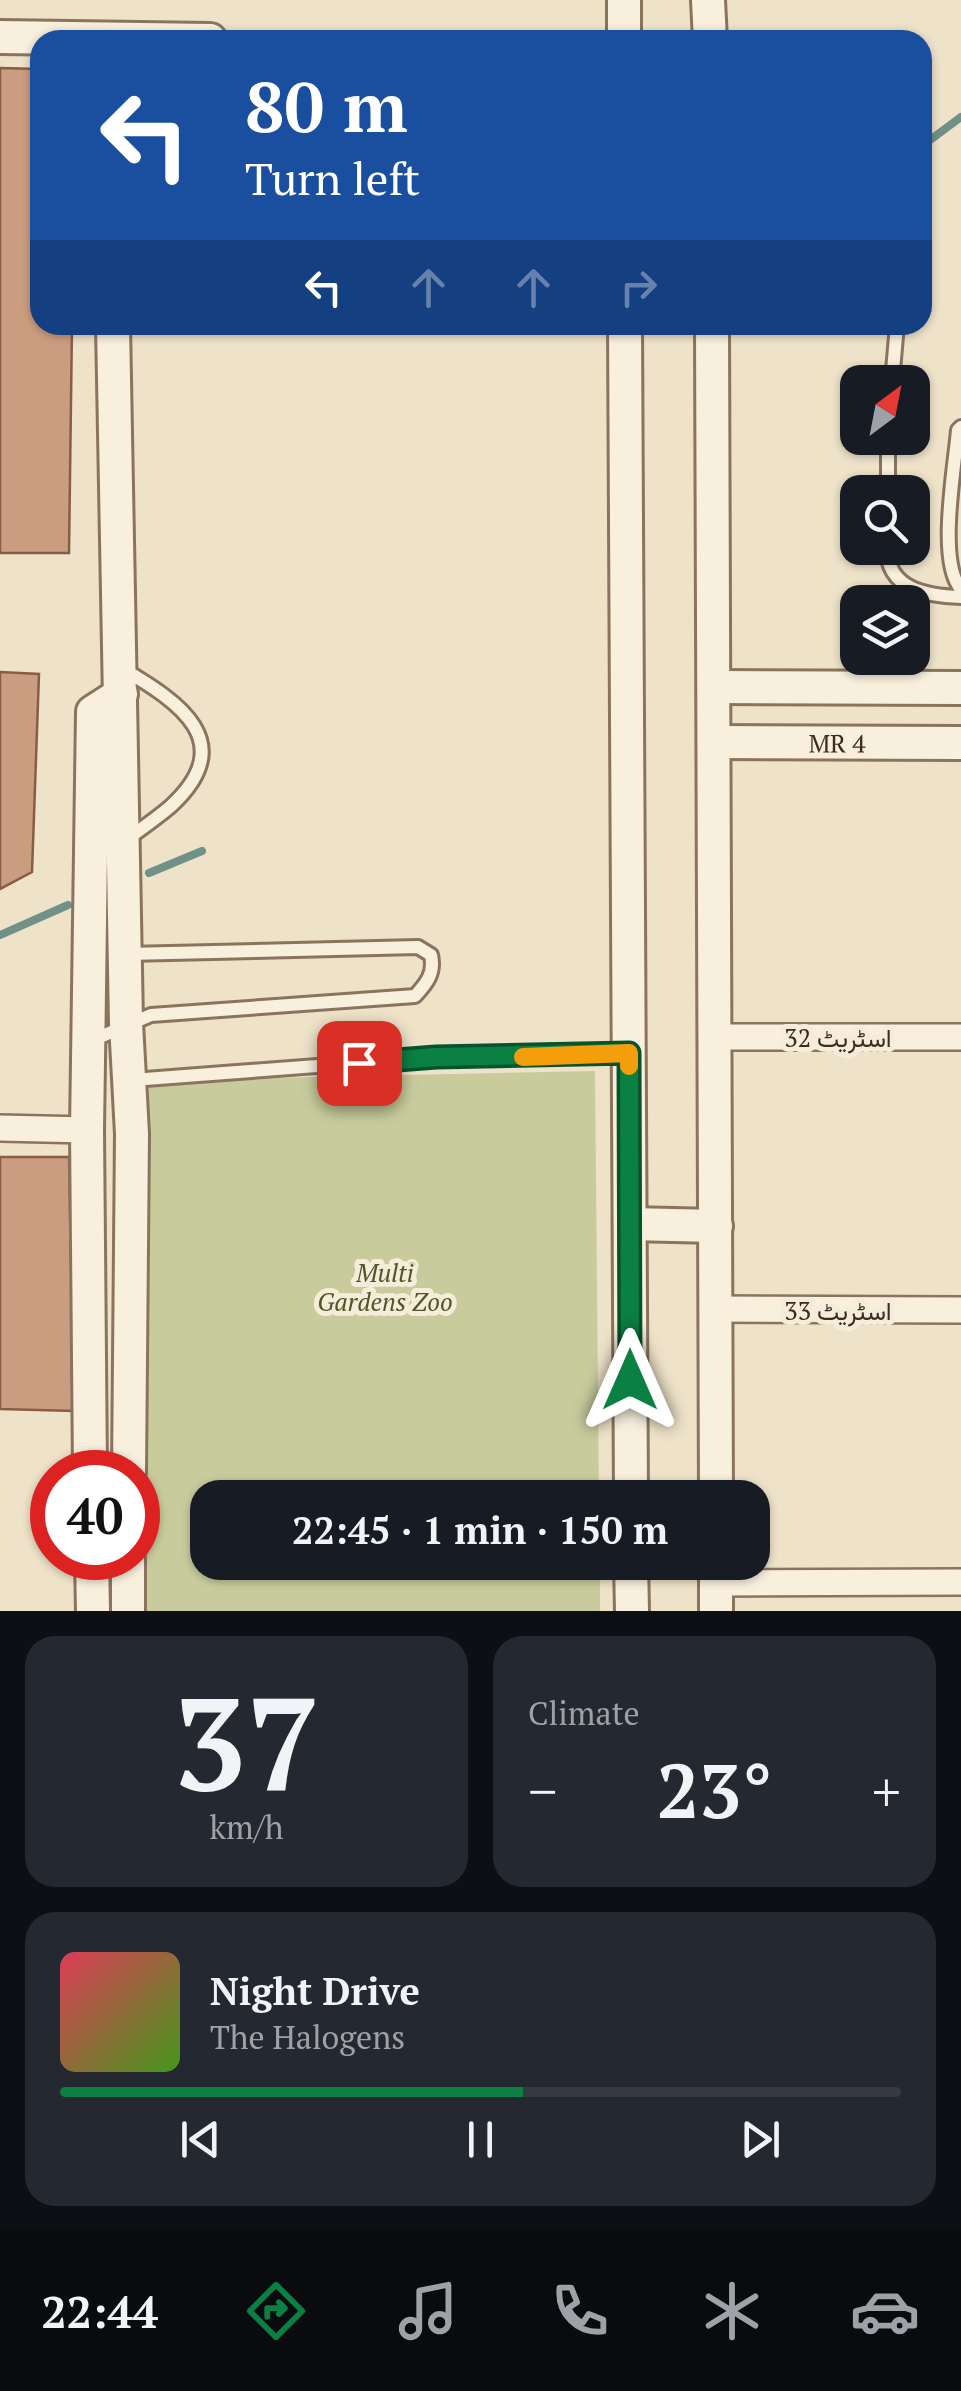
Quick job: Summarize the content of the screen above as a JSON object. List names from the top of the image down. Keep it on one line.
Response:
{"streets":{"street":["MR 4","اسٹریٹ 32","اسٹریٹ 33"]},"parks":["Multi Gardens Zoo"],"north":"top right","page":{"turn":["80 m","Turn left"],"limit":"40","trip":"22:45 · 1 min · 150 m","tile":[["37","km/h"],"Climate"],"heat":["−","23°","+"],"song":["Night Drive","The Halogens"],"tabs":"22:44"}}
